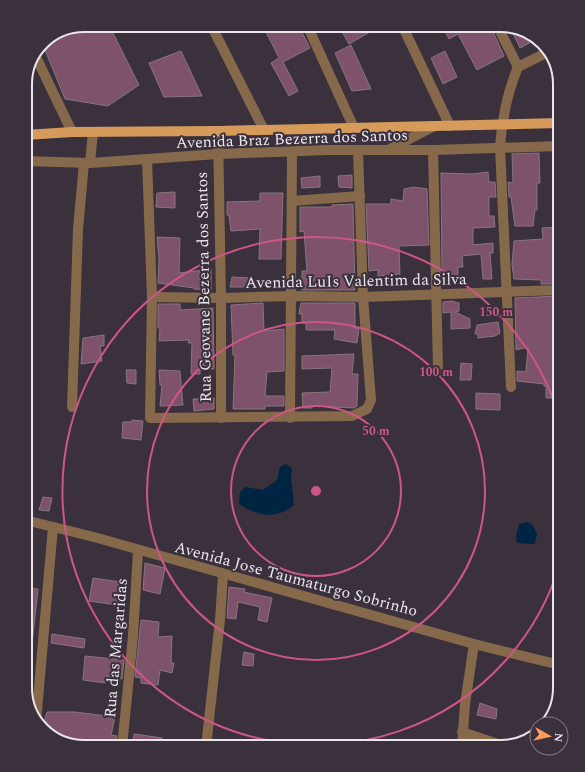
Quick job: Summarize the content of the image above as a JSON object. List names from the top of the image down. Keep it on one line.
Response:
{"streets":{"main road":["Avenida Braz Bezerra dos Santos"],"street":["Avenida LuIs Valentim da Silva","Rua Geovane Bezerra dos Santos","Avenida Jose Taumaturgo Sobrinho","Rua das Margaridas"]},"crossings":[["Avenida Braz Bezerra dos Santos","Rua Geovane Bezerra dos Santos"],["Avenida LuIs Valentim da Silva","Rua Geovane Bezerra dos Santos"],["Avenida Jose Taumaturgo Sobrinho","Rua das Margaridas"]],"north":"right","rings":["150 m","100 m","50 m"]}
